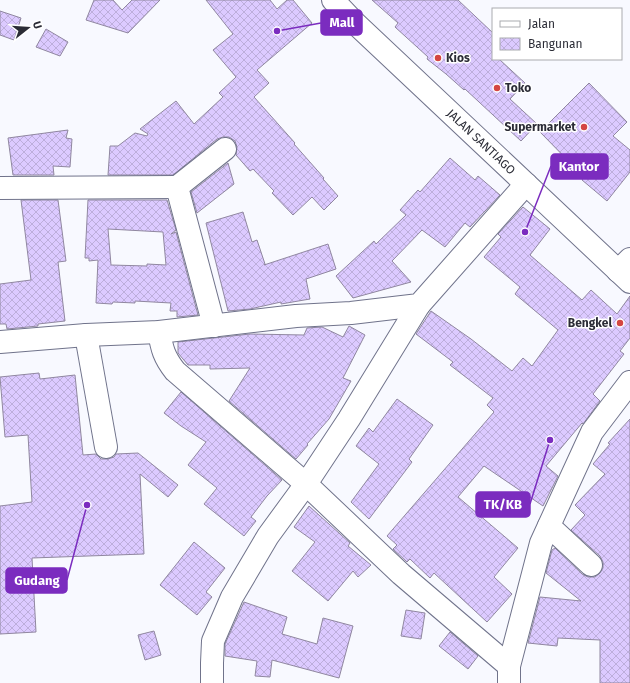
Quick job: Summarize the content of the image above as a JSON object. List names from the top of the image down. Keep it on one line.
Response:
{"streets":{"main road":["JALAN SANTIAGO"]},"places":["Mall","Kios","Toko","Supermarket","Kantor","Bengkel","TK/KB","Gudang"],"legend":["Jalan","Bangunan"],"north":"right"}
